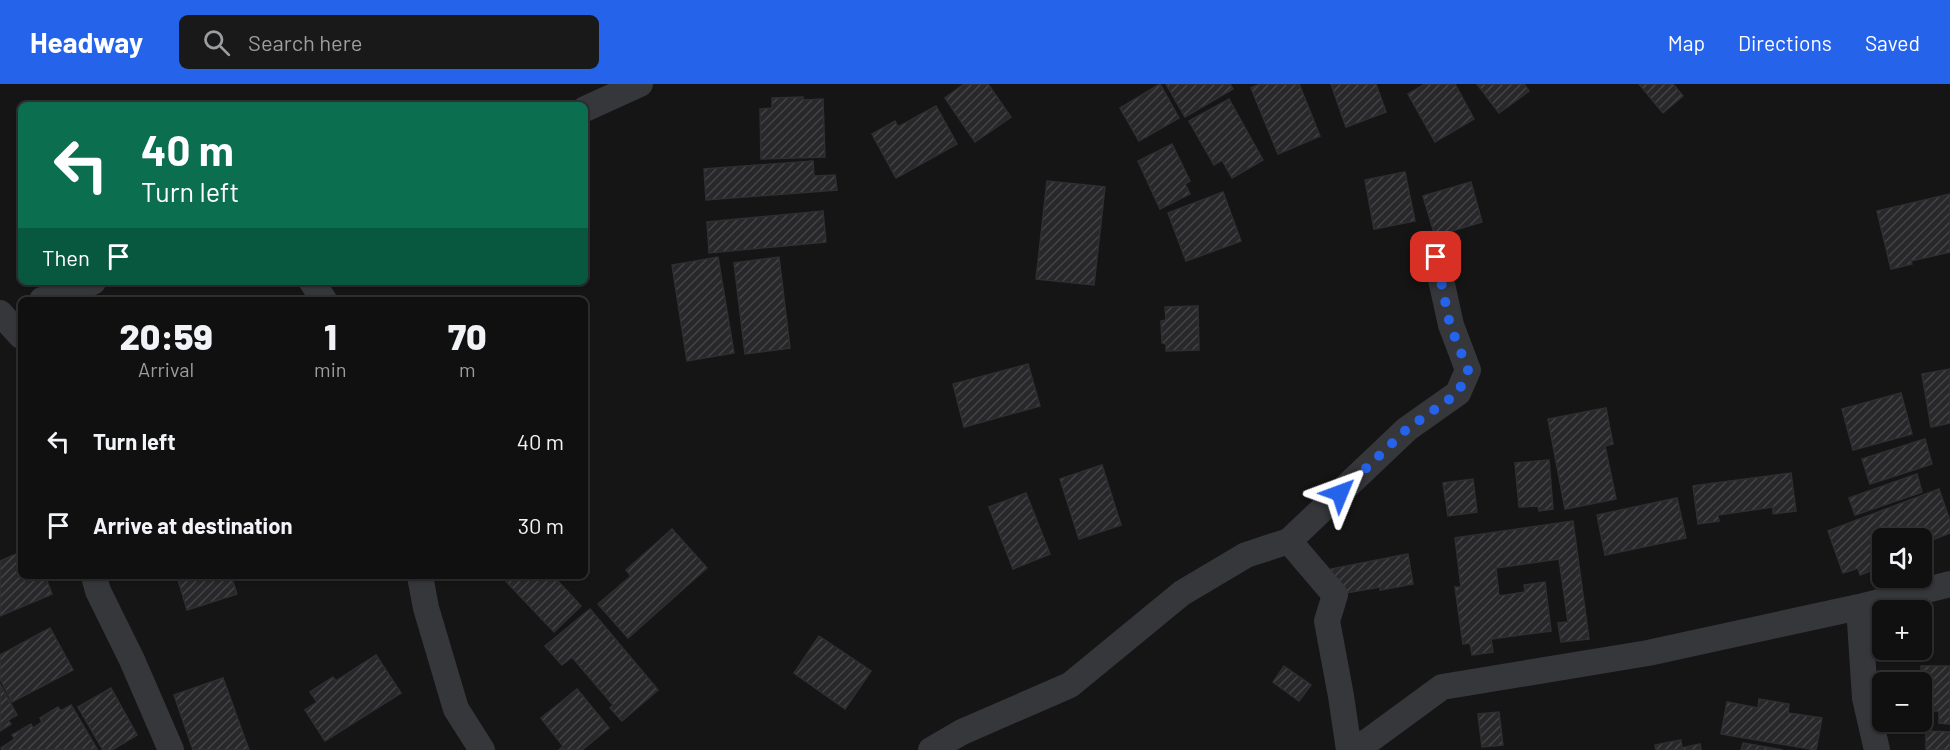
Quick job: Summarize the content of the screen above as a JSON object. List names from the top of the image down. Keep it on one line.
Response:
{"page":{"header":"Headway","search":"Search here","nav":["Map","Directions","Saved"],"turn":["40 m","Turn left"],"then":"Then","eta":["20:59","Arrival","1","min","70","m"],"list":[{"name":"Turn left","value":"40 m"},{"name":"Arrive at destination","value":"30 m"}],"map_buttons":["+","−"]}}
